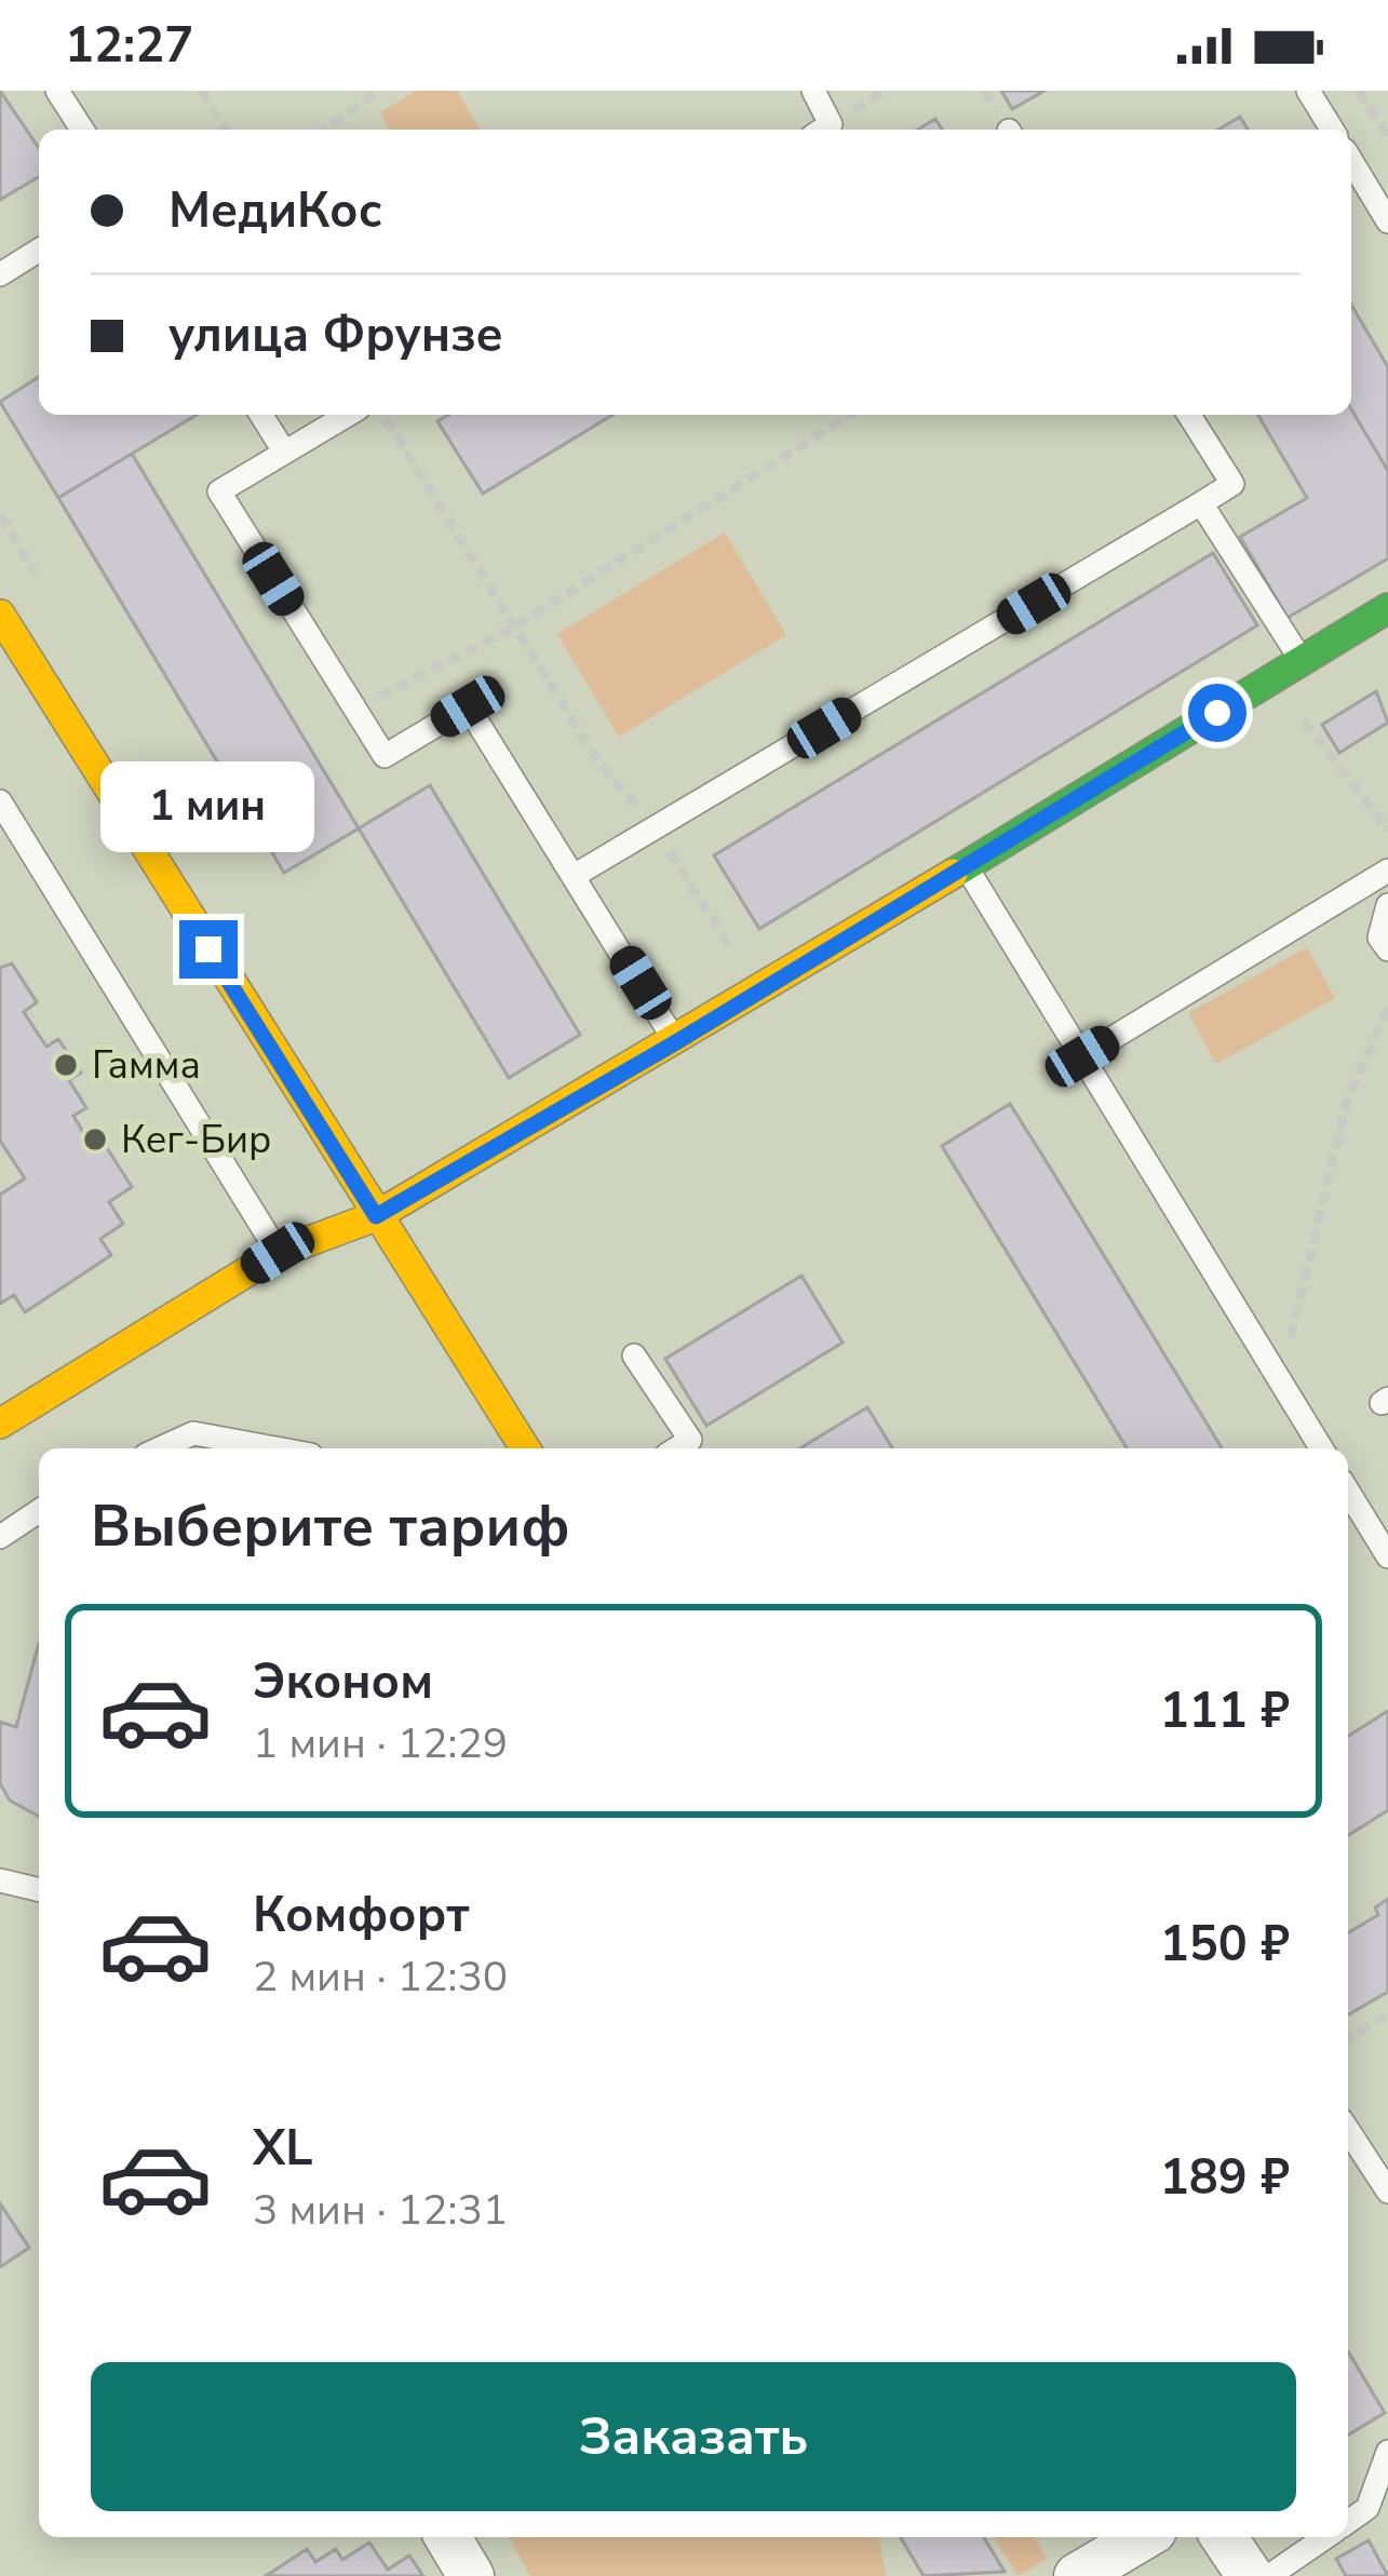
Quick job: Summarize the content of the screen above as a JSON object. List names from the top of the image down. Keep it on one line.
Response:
{"places":["Гамма","Кег-Бир"],"page":{"status":"12:27","banner":["МедиКос","улица Фрунзе"],"bubble":"1 мин","heading":"Выберите тариф","list":[{"name":"Эконом","note":"1 мин · 12:29","value":"111 ₽"},{"name":"Комфорт","note":"2 мин · 12:30","value":"150 ₽"},{"name":"XL","note":"3 мин · 12:31","value":"189 ₽"}],"buttons":"Заказать"}}
